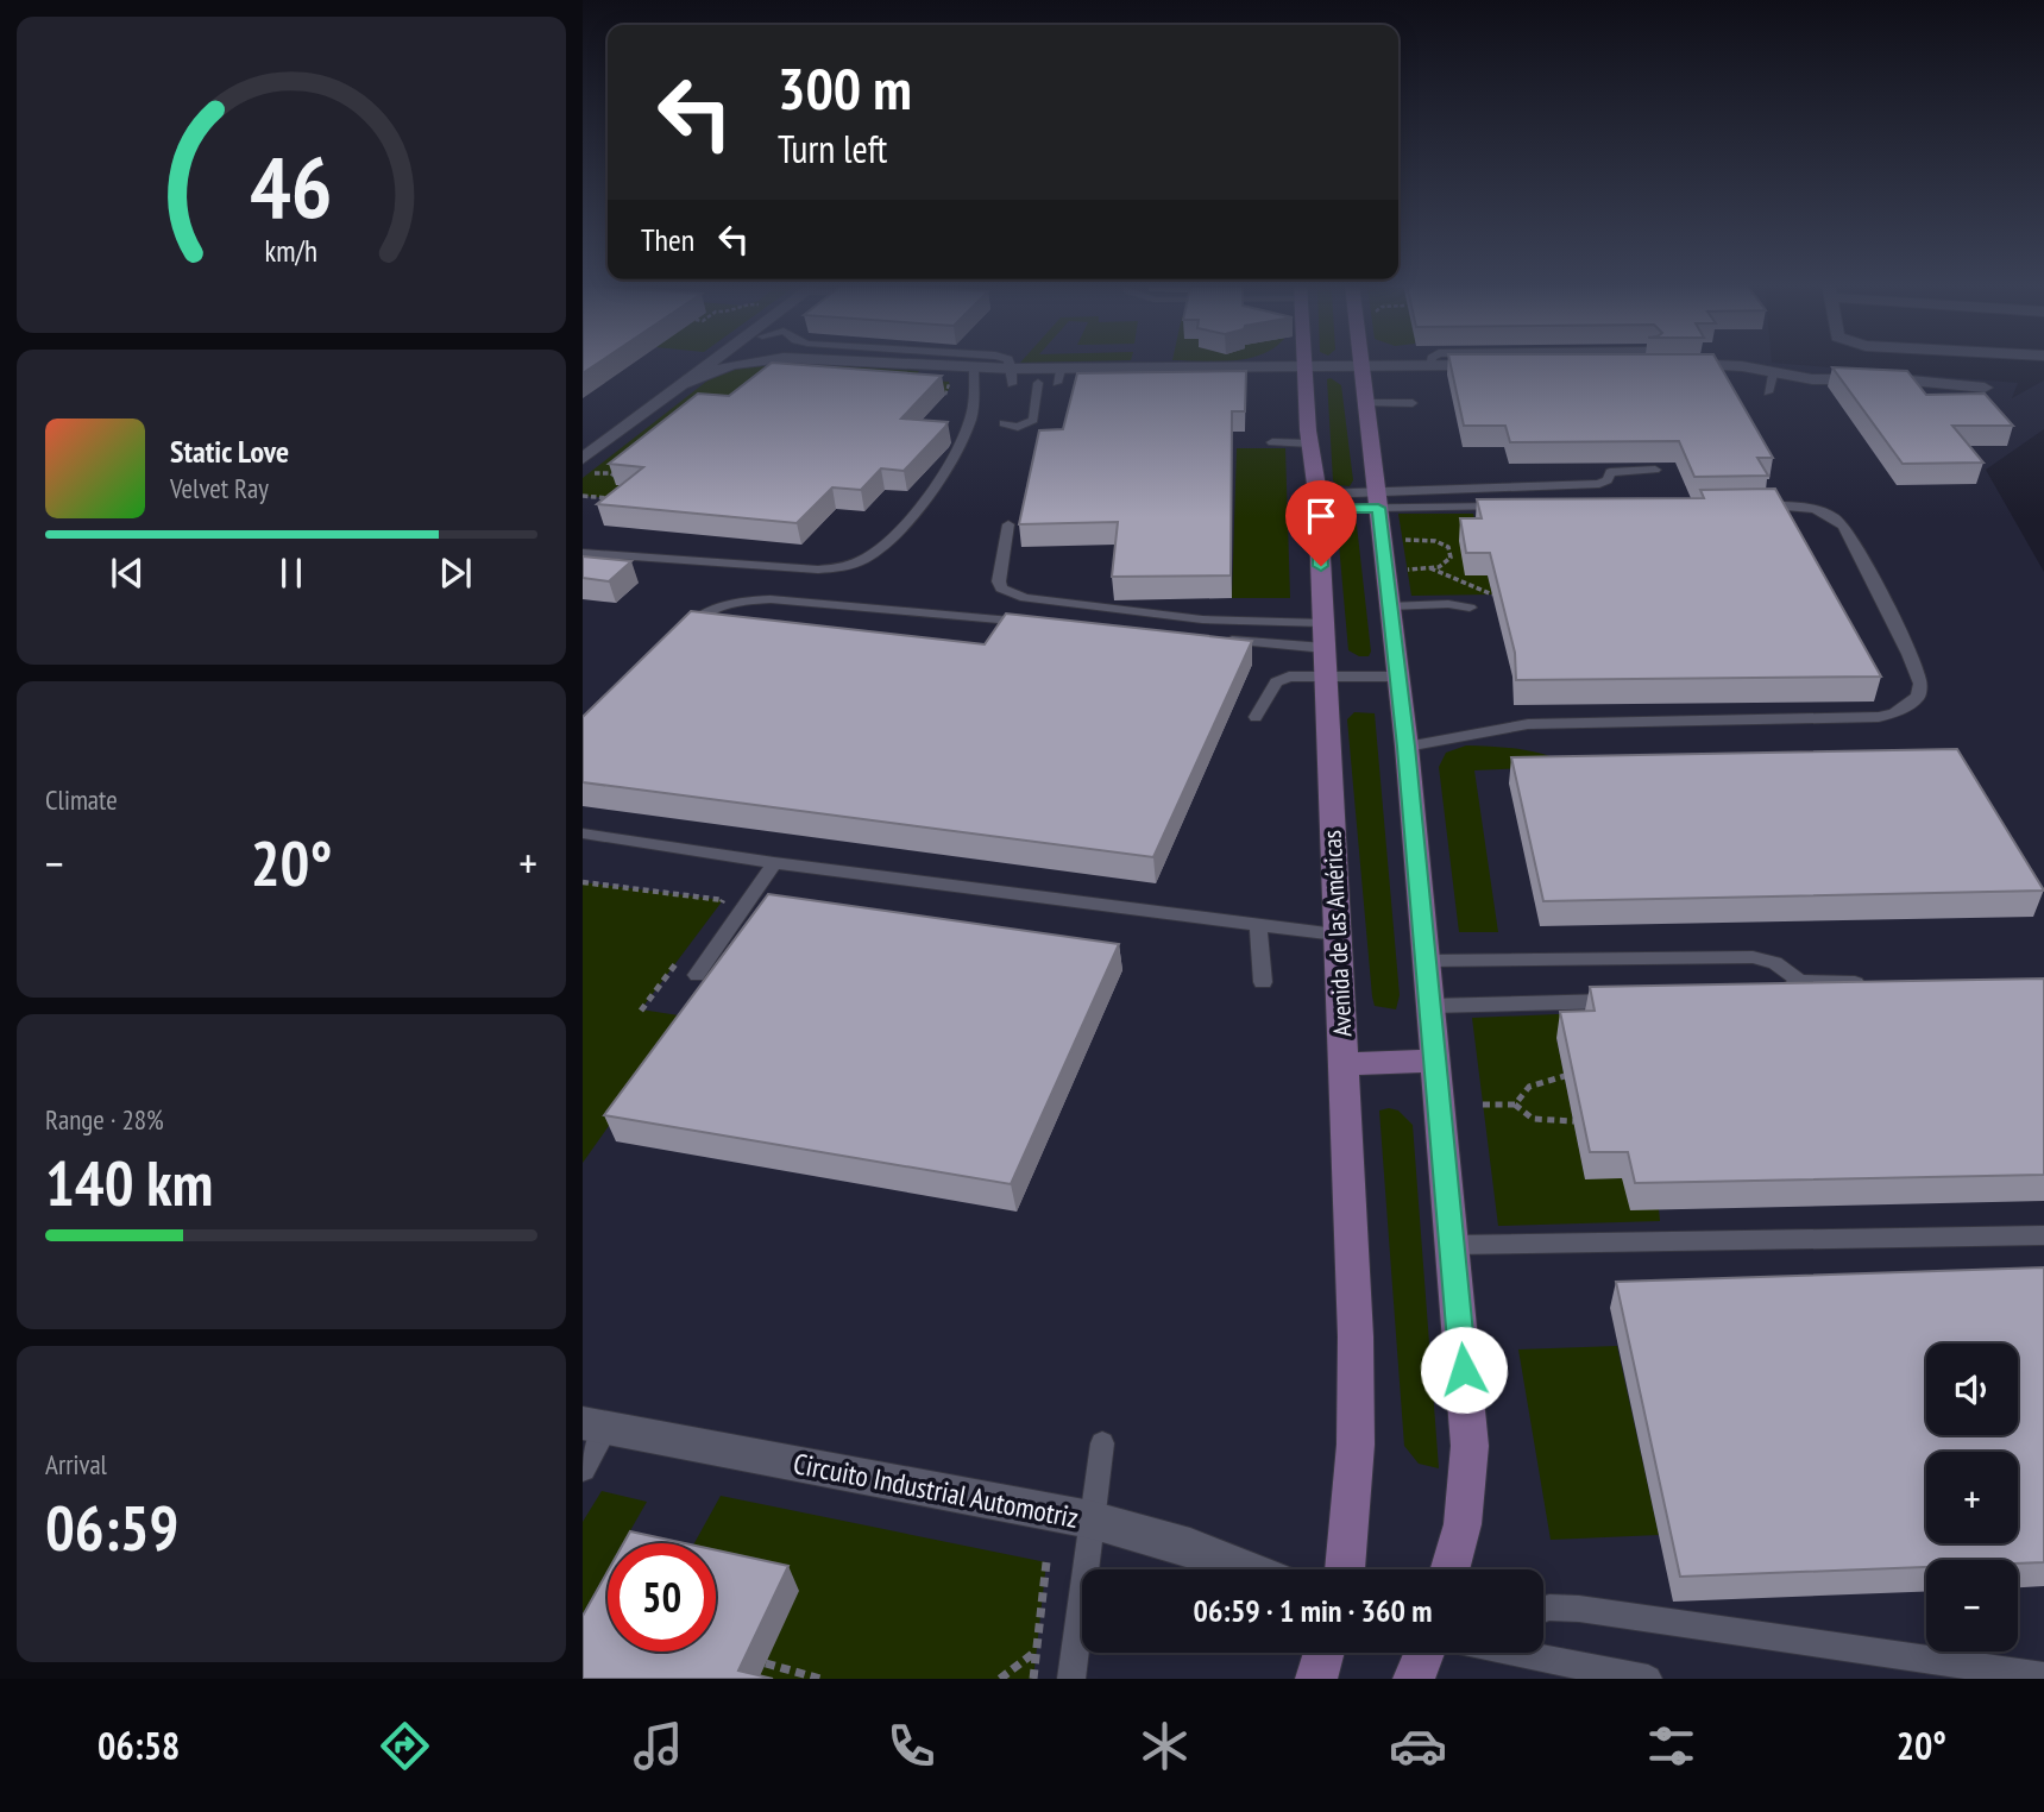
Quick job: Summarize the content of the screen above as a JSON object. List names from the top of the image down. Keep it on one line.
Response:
{"streets":{"main road":["Avenida de las Américas"],"street":["Circuito Industrial Automotriz"]},"page":{"turn":["300 m","Turn left"],"then":"Then","song":["Static Love","Velvet Ray"],"tile":["Climate",["Range · 28%","140 km"],["Arrival","06:59"]],"heat":["−","20°","+"],"map_buttons":["+","−"],"limit":"50","trip":"06:59 · 1 min · 360 m","tabs":["06:58","20°"],"gauge":["46","km/h"]}}
